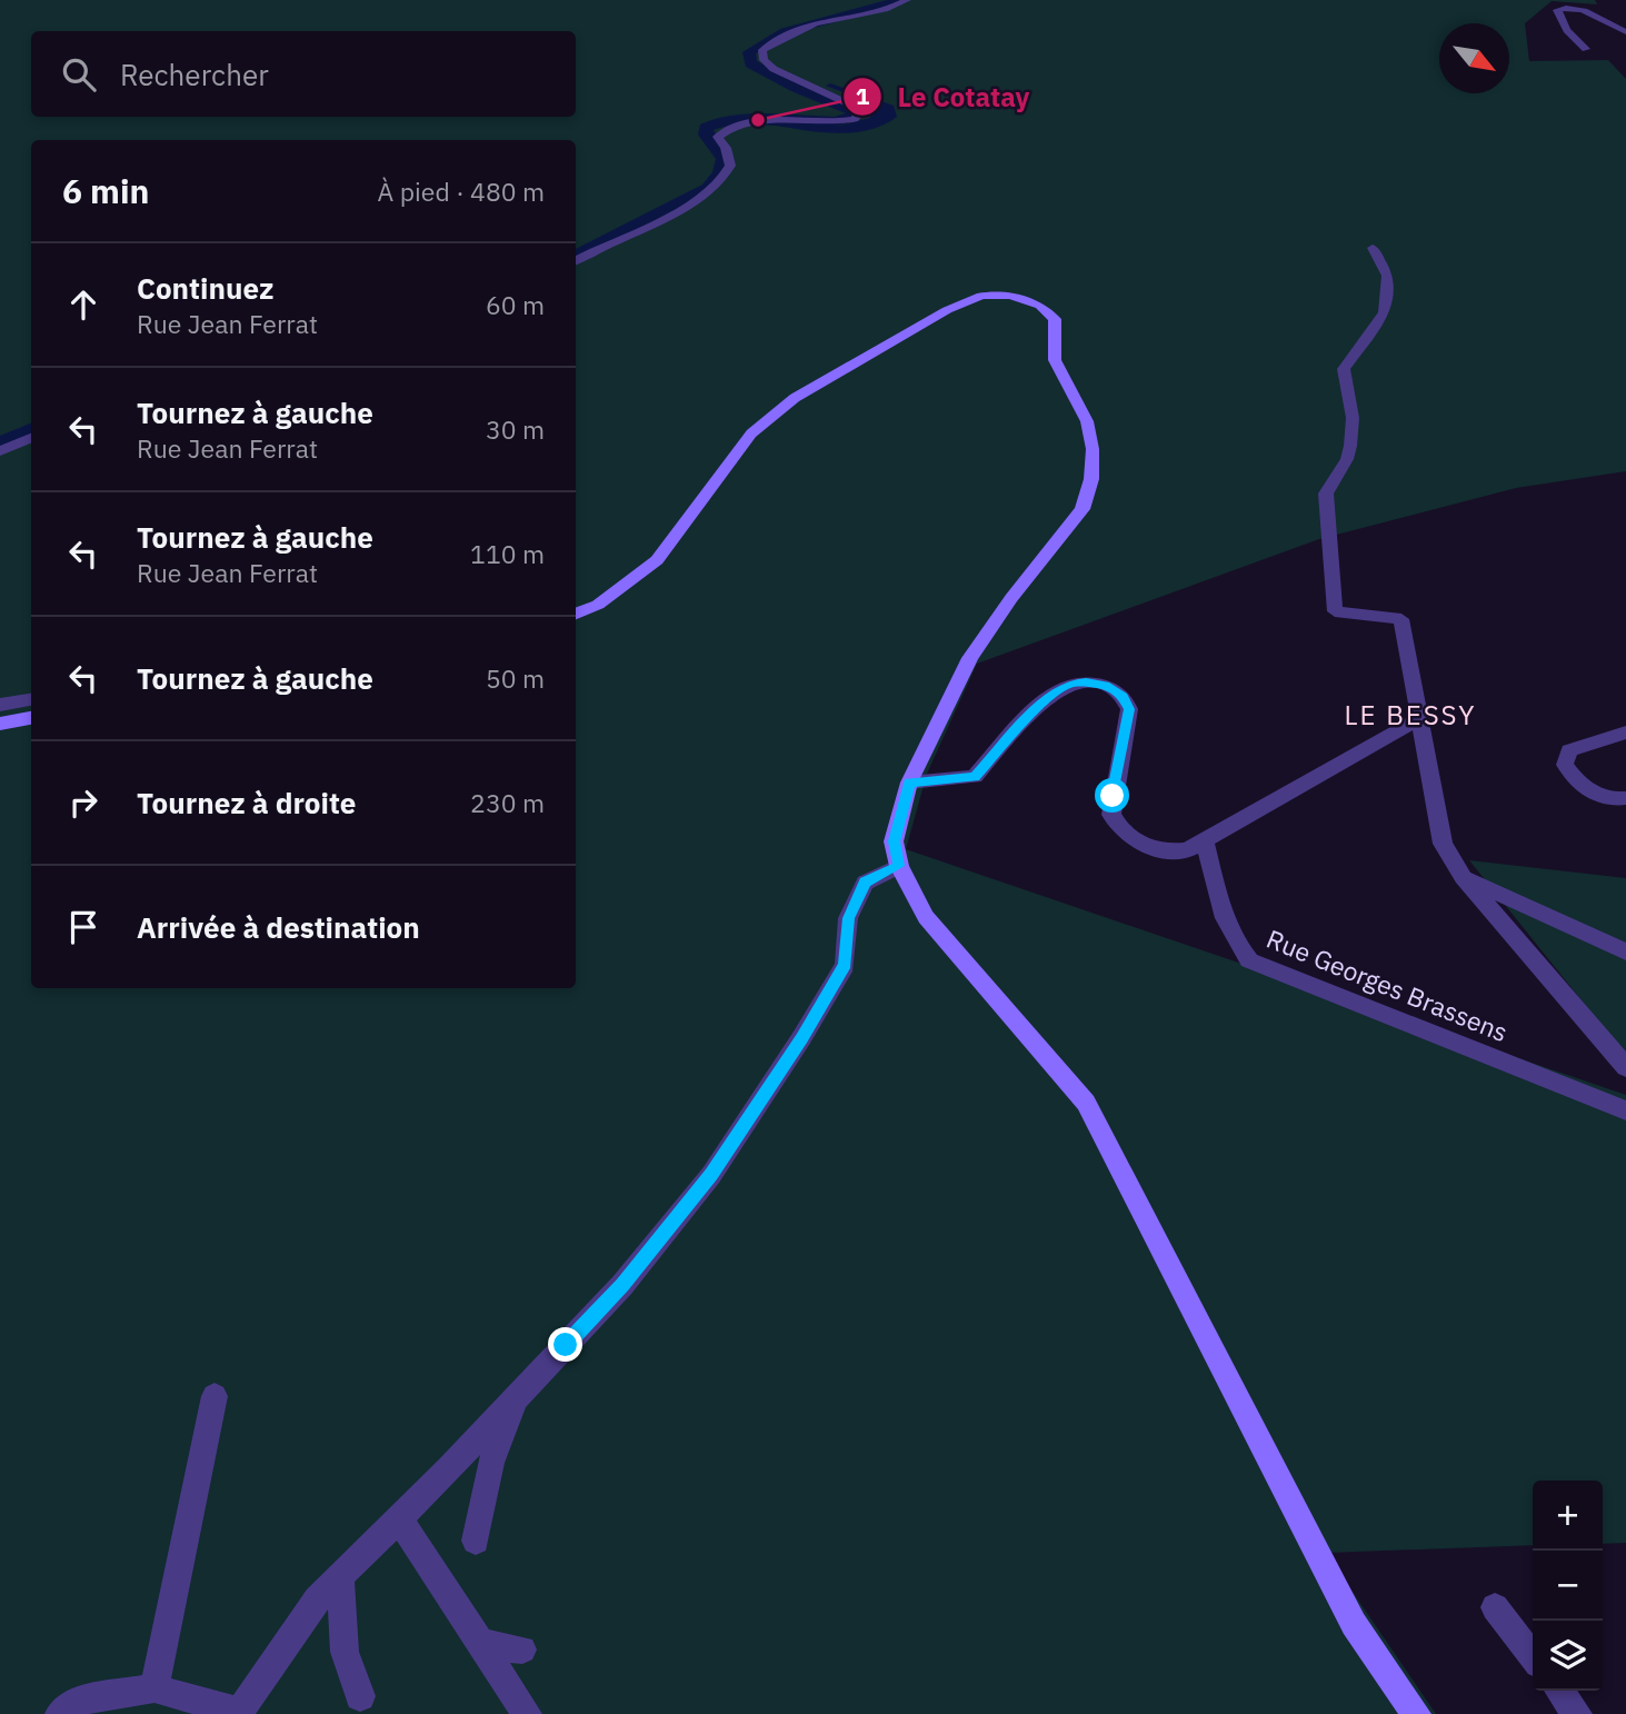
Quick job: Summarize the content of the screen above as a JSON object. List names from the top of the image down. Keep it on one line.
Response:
{"streets":{"street":["Rue Georges Brassens"]},"districts":["LE BESSY"],"places":["Le Cotatay"],"north":"bottom right","page":{"search":"Rechercher","heading":["6 min","À pied · 480 m"],"list":[["Continuez","Rue Jean Ferrat","60 m"],["Tournez à gauche","Rue Jean Ferrat","30 m"],["Tournez à gauche","Rue Jean Ferrat","110 m"],["Tournez à gauche","50 m"],["Tournez à droite","230 m"],"Arrivée à destination"],"map_buttons":["+","−"]}}
